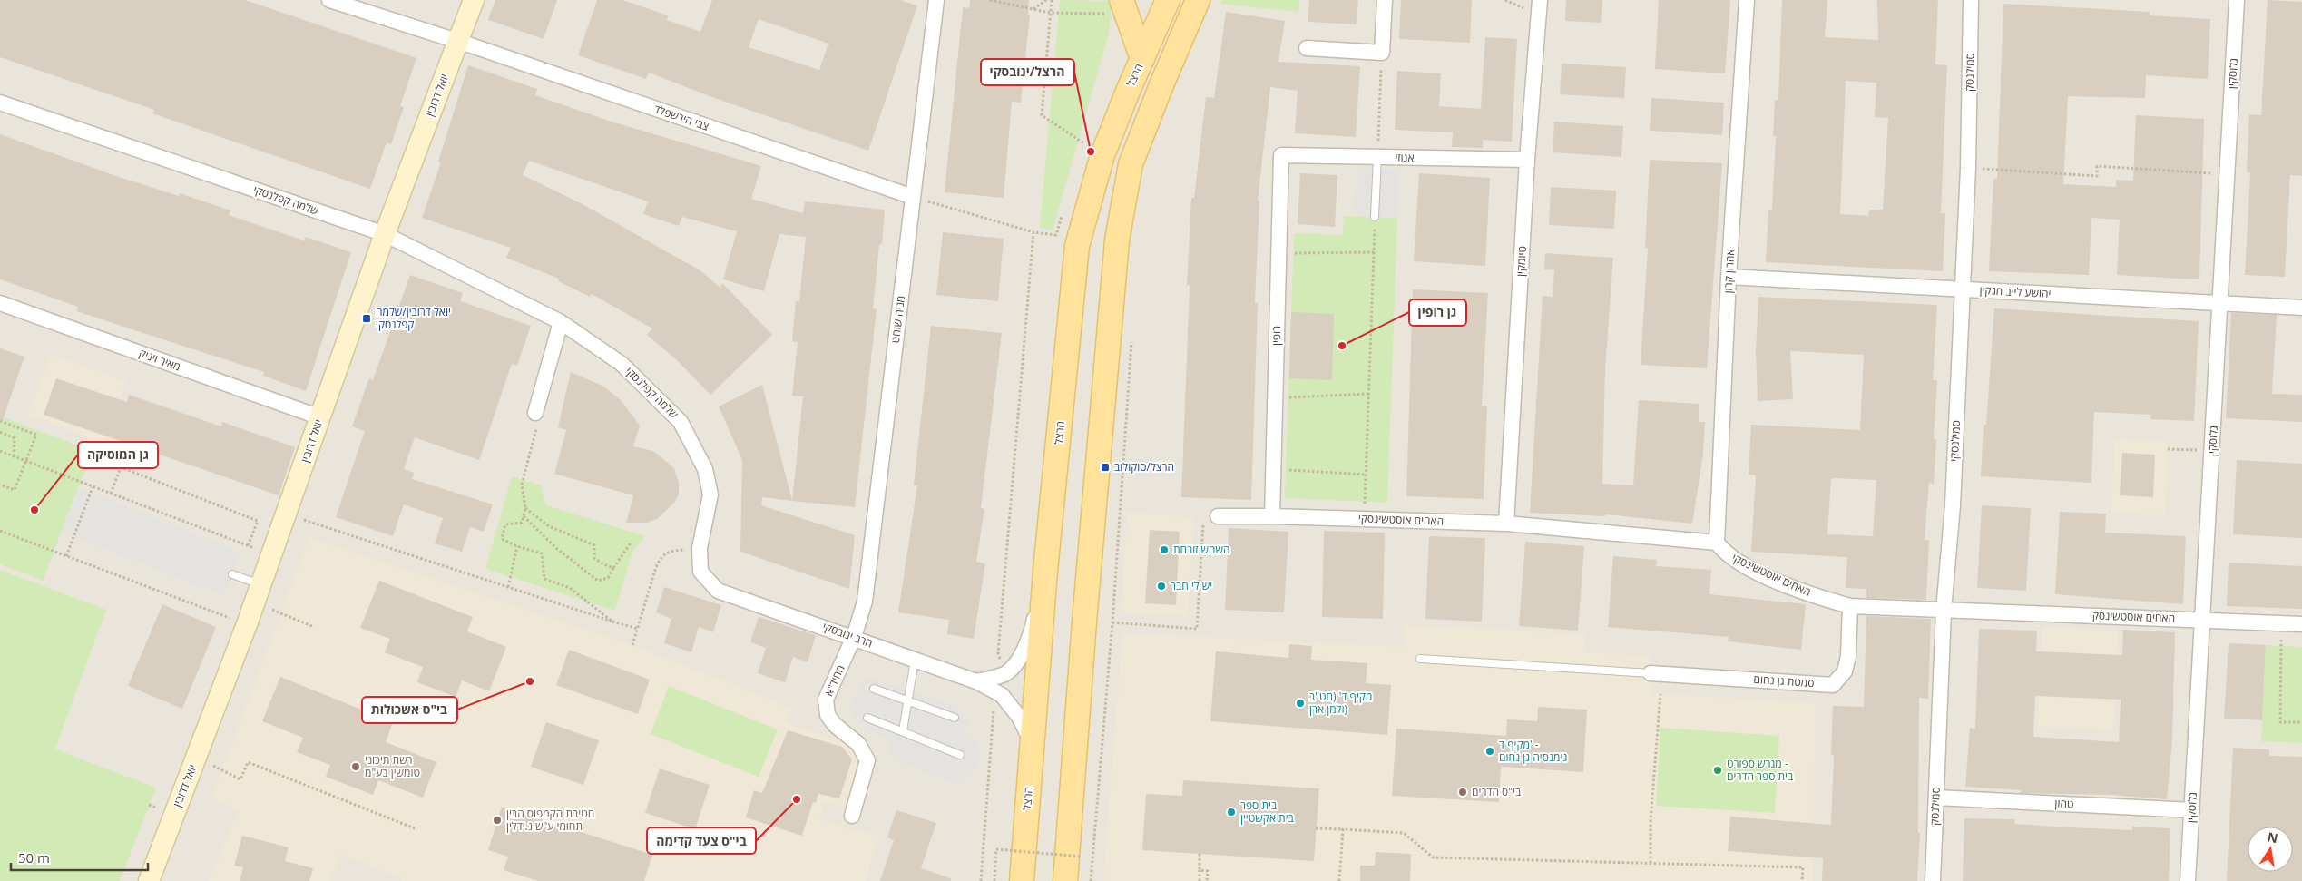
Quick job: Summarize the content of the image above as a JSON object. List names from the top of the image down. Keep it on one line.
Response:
{"streets":{"main road":["הרצל"],"street":["סמילנסקי","גלוסקין","יואל דרובין","צבי הירשפלד","אגוזי","שלמה קפלנסקי","טיומקין","אהרון קרון","יהושע לייב חנקין","מניה שוחט","רופין","מאיר ויניק","האחים אוסטשינסקי","הרב ינובסקי","החיד\"א","סמטת גן נחום","טהון"]},"crossings":[["סמילנסקי","יהושע לייב חנקין"],["סמילנסקי","האחים אוסטשינסקי"],["סמילנסקי","טהון"],["גלוסקין","יהושע לייב חנקין"],["גלוסקין","האחים אוסטשינסקי"],["גלוסקין","טהון"],["הרצל","הרב ינובסקי"],["יואל דרובין","צבי הירשפלד"],["יואל דרובין","שלמה קפלנסקי"],["יואל דרובין","מאיר ויניק"],["צבי הירשפלד","מניה שוחט"],["אגוזי","טיומקין"],["אגוזי","רופין"],["שלמה קפלנסקי","הרב ינובסקי"],["טיומקין","האחים אוסטשינסקי"],["אהרון קרון","יהושע לייב חנקין"],["אהרון קרון","האחים אוסטשינסקי"],["מניה שוחט","הרב ינובסקי"],["מניה שוחט","החיד\"א"],["רופין","האחים אוסטשינסקי"],["האחים אוסטשינסקי","סמטת גן נחום"],["הרב ינובסקי","החיד\"א"]],"places":{"other":["הרצל/ינובסקי","גן רופין","גן המוסיקה","השמש זורחת","יש לי חבר","בי\"ס אשכולות","מקיף ד' (חט\"ב זלמן ארן)","מקיף ד' - גימנסיה גן נחום","רשת תיכוני טומשין בע\"מ","מגרש ספורט - בית ספר הדרים","בי\"ס הדרים","בי\"ס צעד קדימה","בית ספר בית אקשטיין","חטיבת הקמפוס הבין תחומי ע\"ש נ.ידלין"],"transit":["יואל דרובין/שלמה קפלנסקי","הרצל/סוקולוב"]},"scale_bar":"50 m","north":"top"}
